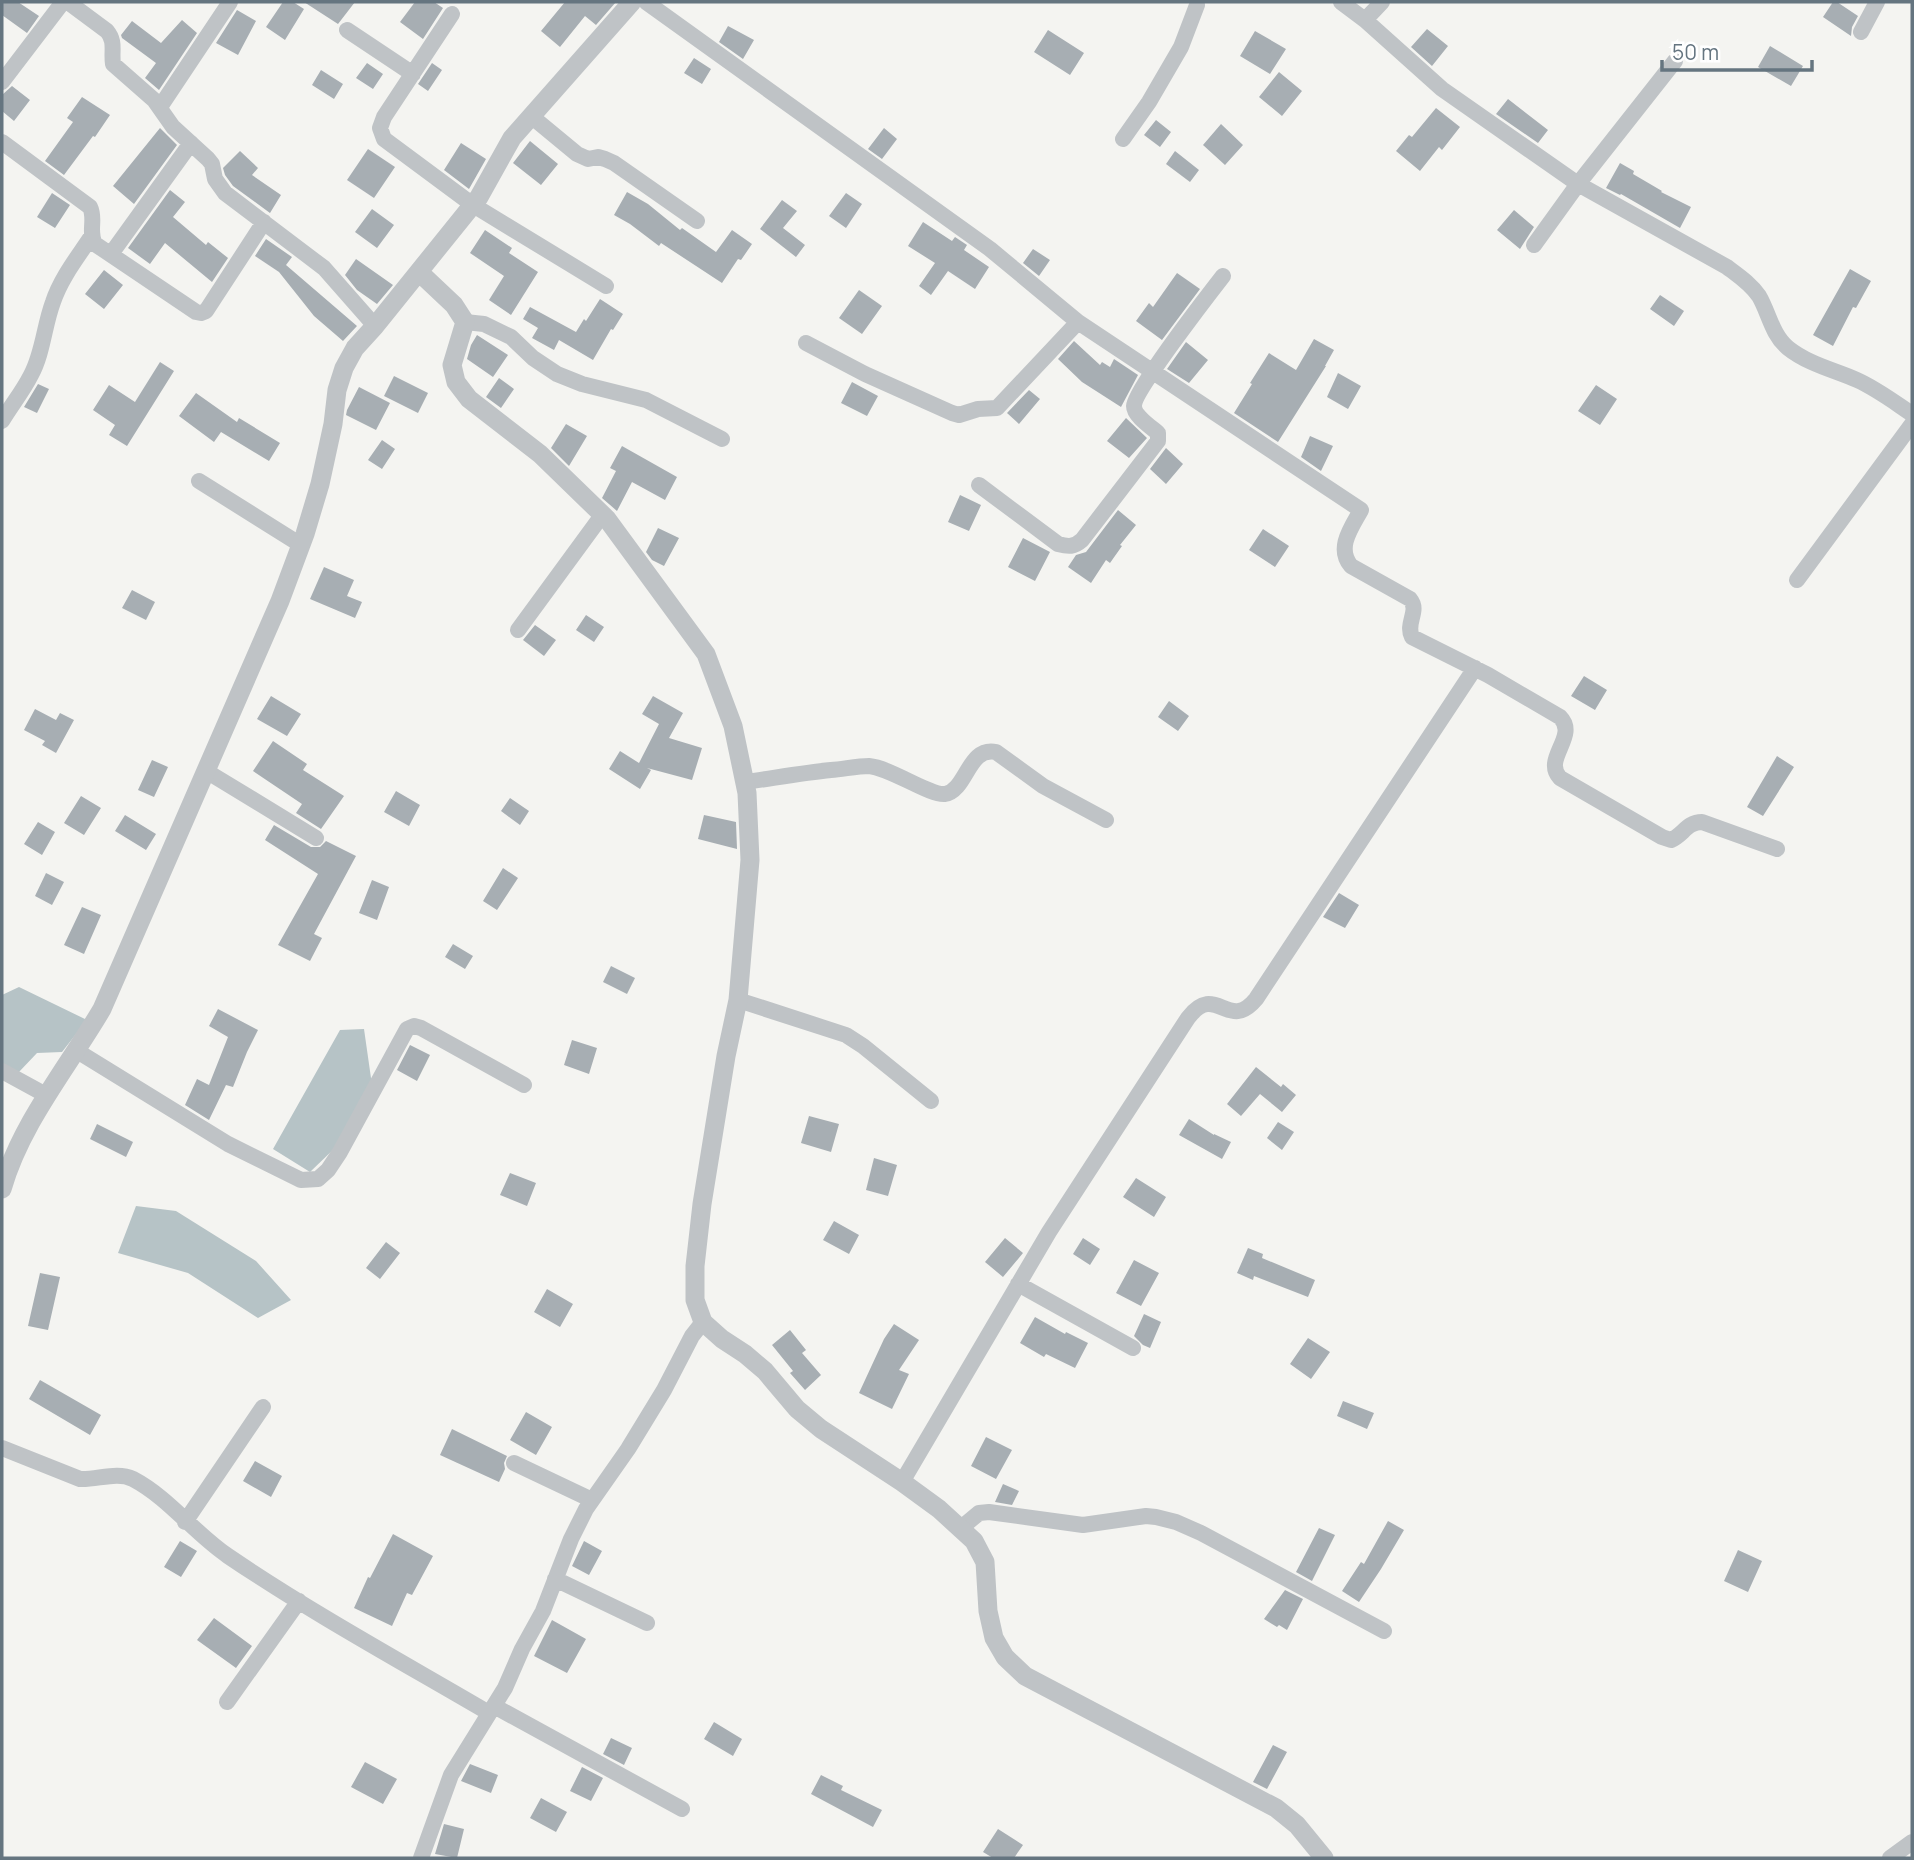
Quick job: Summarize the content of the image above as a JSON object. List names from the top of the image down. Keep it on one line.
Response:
{"scale_bar":"50 m"}
